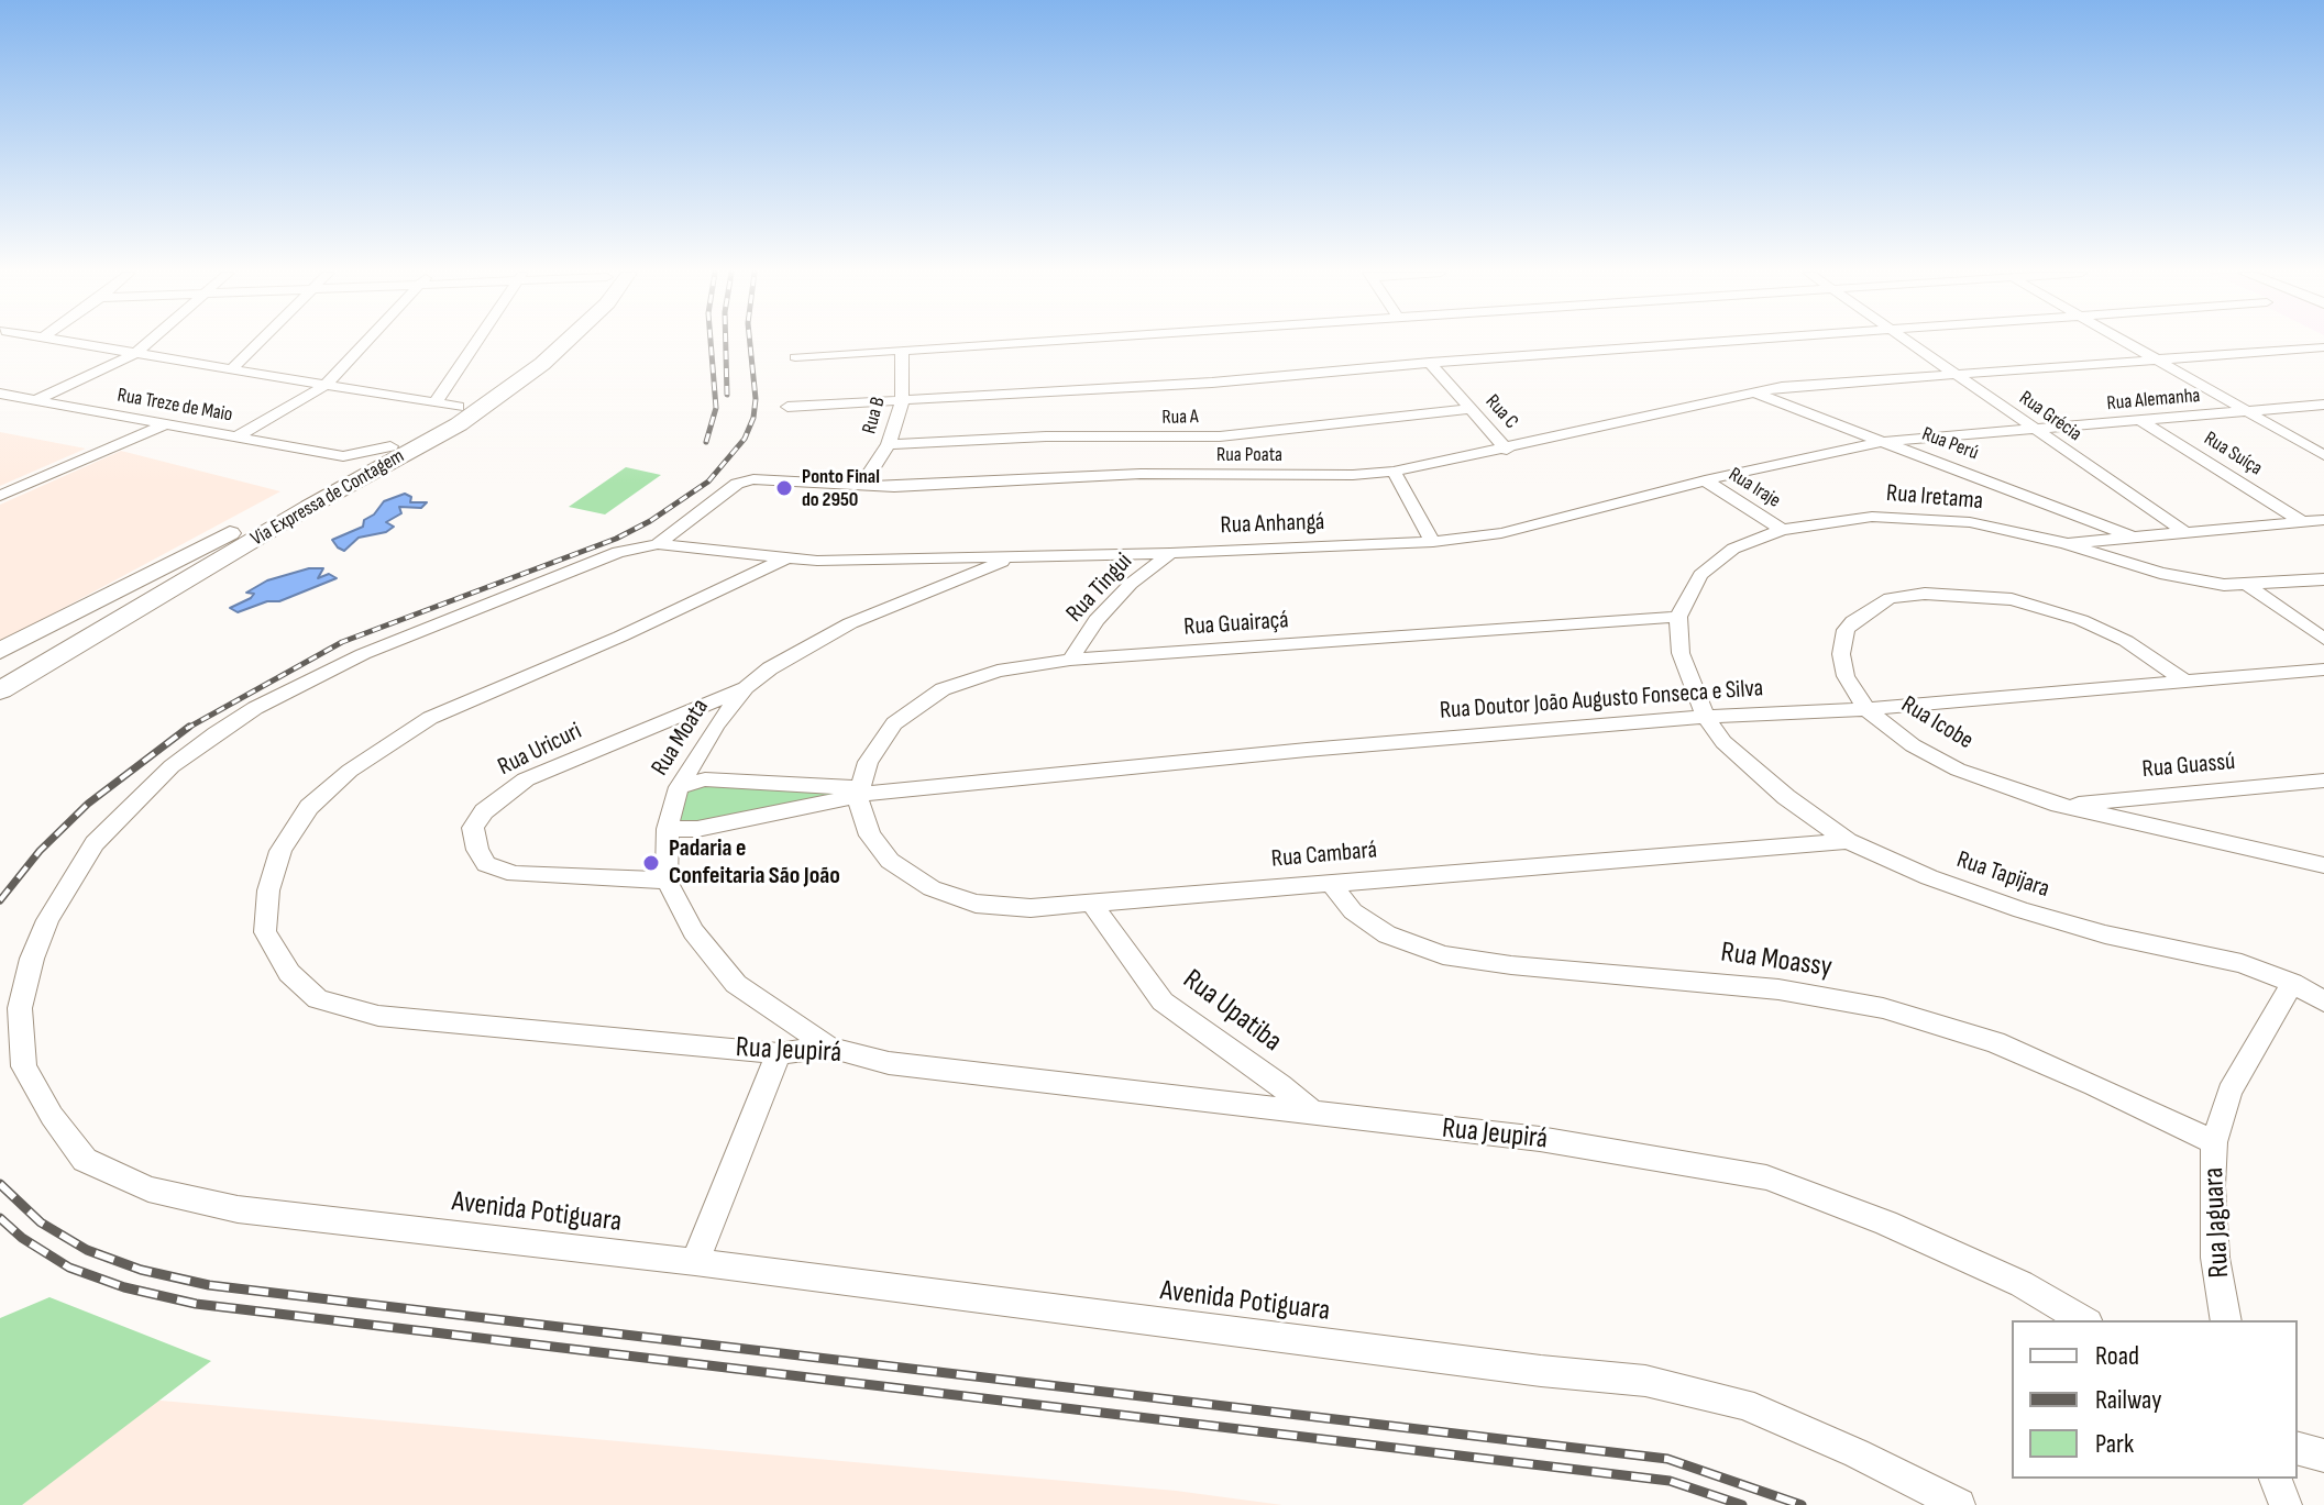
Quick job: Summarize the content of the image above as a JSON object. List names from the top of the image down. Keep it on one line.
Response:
{"streets":{"highway":["Via Expressa de Contagem"],"street":["Rua Alemanha","Rua Treze de Maio","Rua C","Rua B","Rua Grécia","Rua A","Rua Perú","Rua Suíça","Rua Poata","Rua Iraje","Rua Iretama","Rua Anhangá","Rua Tingui","Rua Guairaçá","Rua Doutor João Augusto Fonseca e Silva","Rua Icobe","Rua Moata","Rua Uricuri","Rua Guassú","Rua Cambará","Rua Tapijara","Rua Moassy","Rua Upatiba","Rua Jeupirá","Avenida Potiguara","Rua Jaguara"]},"crossings":[["Rua Alemanha","Rua Grécia"],["Rua Alemanha","Rua Perú"],["Rua Alemanha","Rua Suíça"],["Rua Alemanha","Rua Anhangá"],["Rua Treze de Maio","Via Expressa de Contagem"],["Rua C","Rua A"],["Rua C","Rua Poata"],["Rua B","Rua A"],["Rua B","Rua Poata"],["Rua Grécia","Rua Perú"],["Rua Grécia","Rua Poata"],["Rua Perú","Rua Suíça"],["Rua Perú","Rua Poata"],["Rua Perú","Rua Iretama"],["Rua Perú","Rua Anhangá"],["Rua Poata","Rua Anhangá"],["Rua Poata","Avenida Potiguara"],["Rua Iraje","Rua Iretama"],["Rua Iraje","Rua Anhangá"],["Rua Iretama","Rua Guairaçá"],["Rua Anhangá","Rua Tingui"],["Rua Anhangá","Rua Moata"],["Rua Anhangá","Rua Jeupirá"],["Rua Anhangá","Avenida Potiguara"],["Rua Tingui","Rua Guairaçá"],["Rua Guairaçá","Rua Doutor João Augusto Fonseca e Silva"],["Rua Guairaçá","Rua Cambará"],["Rua Doutor João Augusto Fonseca e Silva","Rua Icobe"],["Rua Doutor João Augusto Fonseca e Silva","Rua Moata"],["Rua Doutor João Augusto Fonseca e Silva","Rua Cambará"],["Rua Doutor João Augusto Fonseca e Silva","Rua Tapijara"],["Rua Icobe","Rua Guassú"],["Rua Moata","Rua Uricuri"],["Rua Moata","Rua Jeupirá"],["Rua Cambará","Rua Tapijara"],["Rua Cambará","Rua Moassy"],["Rua Cambará","Rua Upatiba"],["Rua Tapijara","Rua Jaguara"],["Rua Moassy","Rua Jaguara"],["Rua Upatiba","Rua Jeupirá"]],"places":["Ponto Final do 2950","Padaria e Confeitaria São João"],"legend":["Road","Railway","Park"]}
